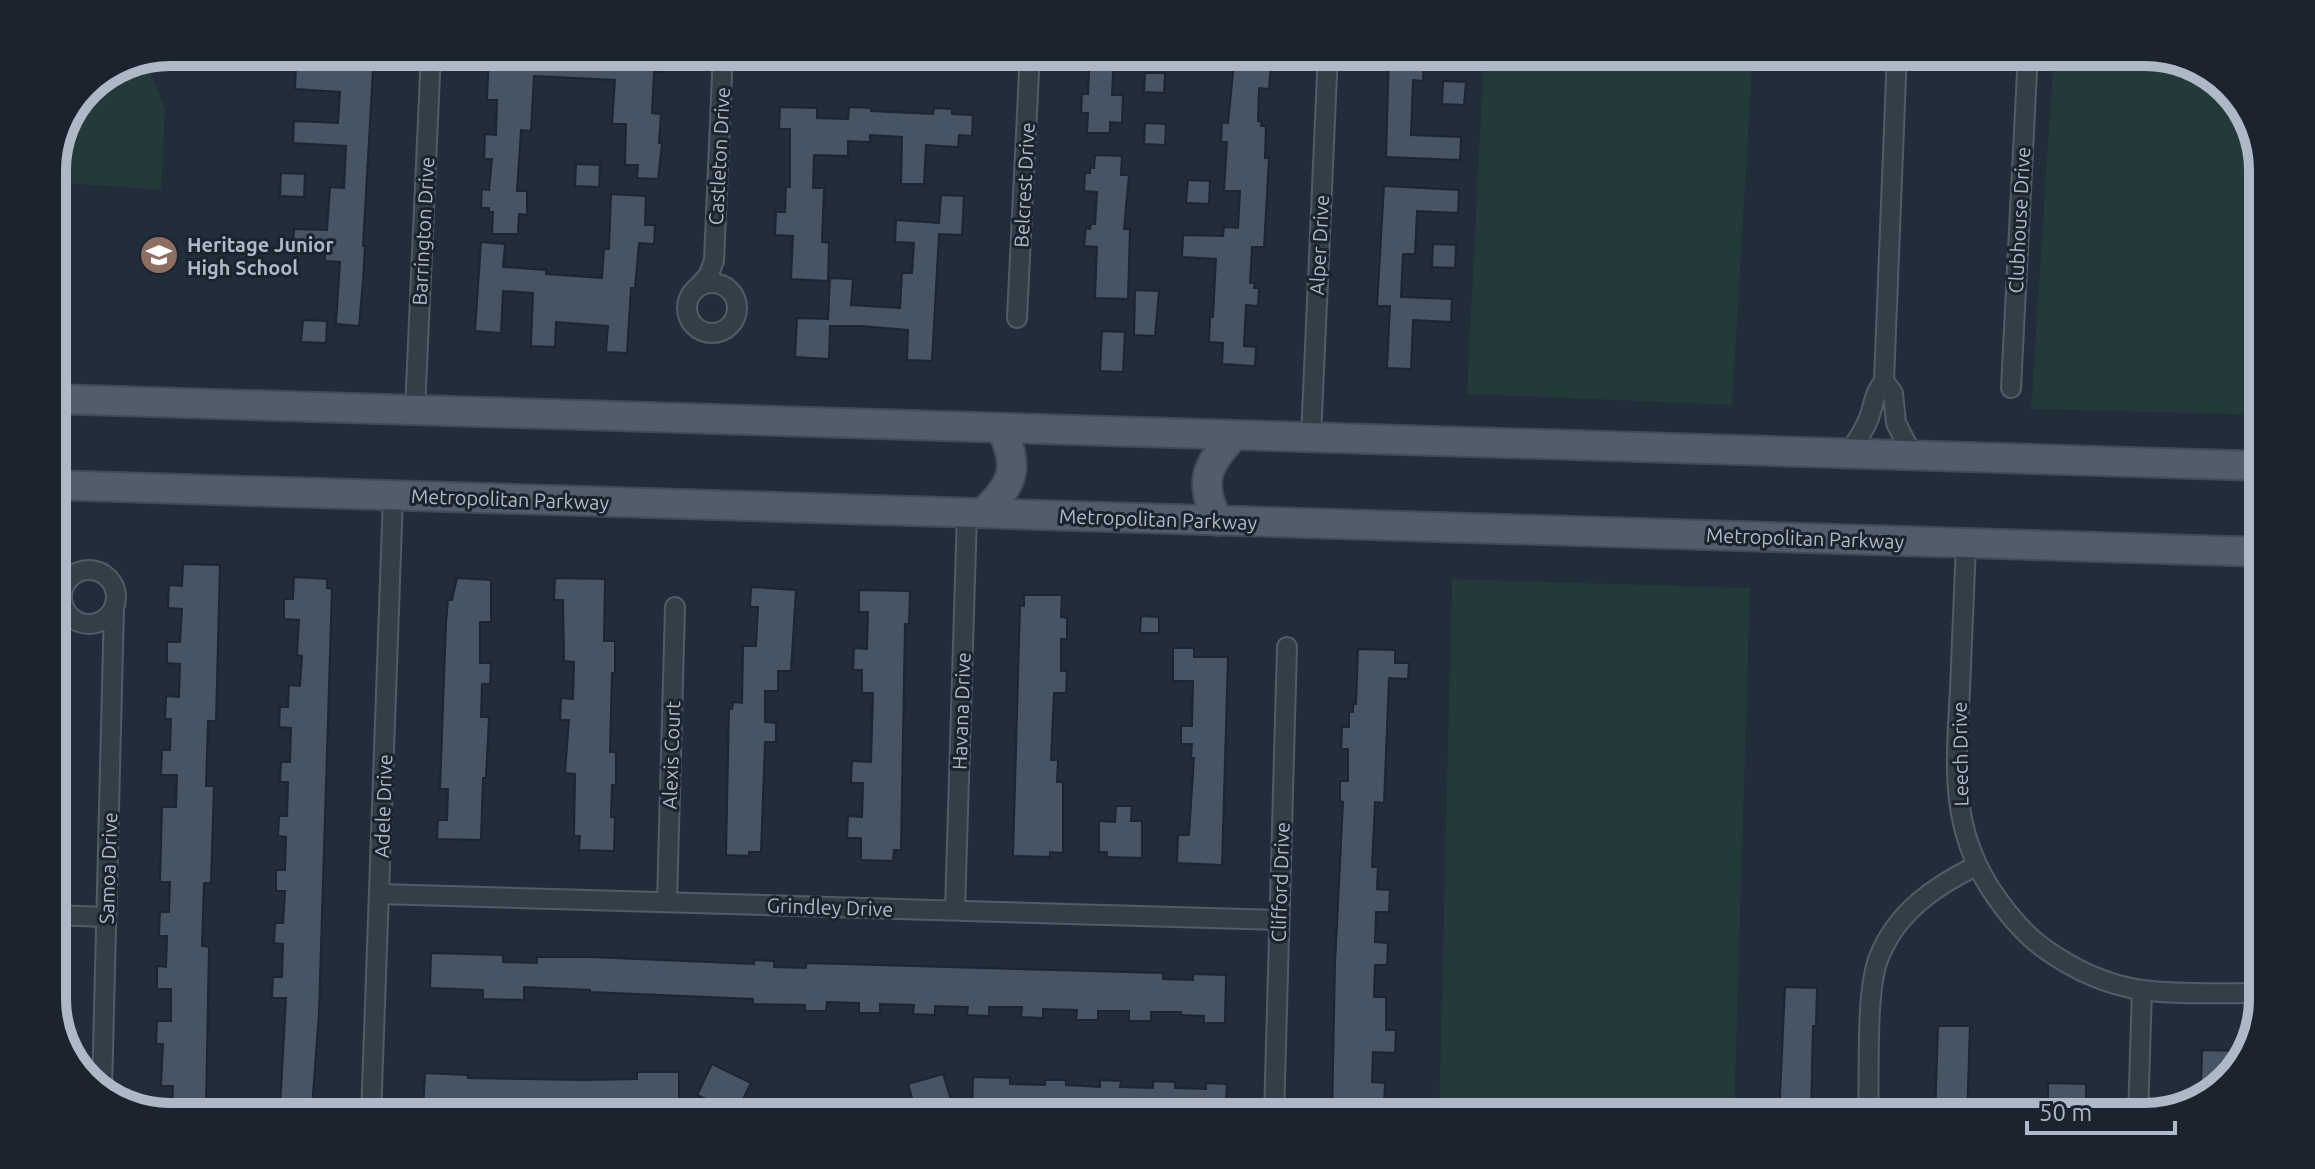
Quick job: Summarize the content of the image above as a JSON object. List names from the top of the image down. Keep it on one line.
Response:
{"streets":{"main road":["Metropolitan Parkway"],"street":["Castleton Drive","Belcrest Drive","Clubhouse Drive","Barrington Drive","Alper Drive","Havana Drive","Leech Drive","Alexis Court","Adele Drive","Samoa Drive","Clifford Drive","Grindley Drive"]},"crossings":[["Metropolitan Parkway","Havana Drive"],["Metropolitan Parkway","Leech Drive"],["Metropolitan Parkway","Adele Drive"],["Havana Drive","Grindley Drive"],["Alexis Court","Grindley Drive"],["Adele Drive","Grindley Drive"],["Clifford Drive","Grindley Drive"]],"places":{"school or university":["Heritage Junior High School"]},"scale_bar":"50 m"}
